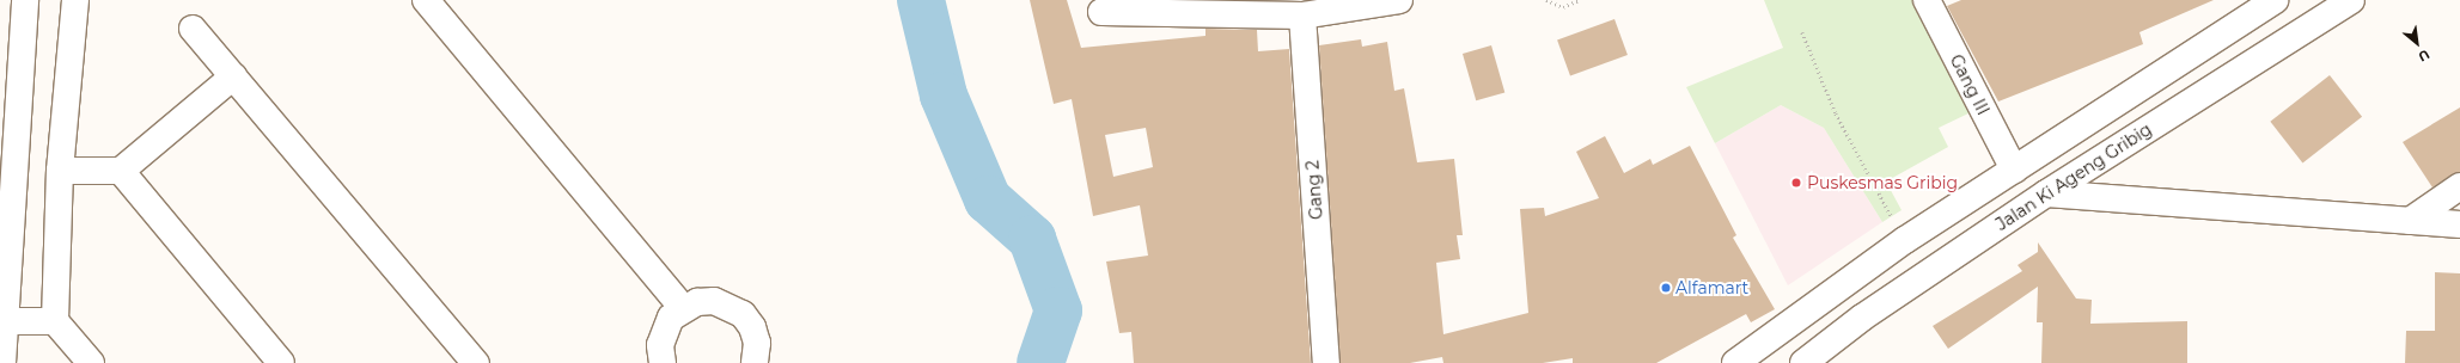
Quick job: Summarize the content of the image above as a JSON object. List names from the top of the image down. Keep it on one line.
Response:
{"streets":{"street":["Gang III","Jalan Ki Ageng Gribig","Gang 2"]},"places":["Puskesmas Gribig","Alfamart"],"north":"bottom right"}
